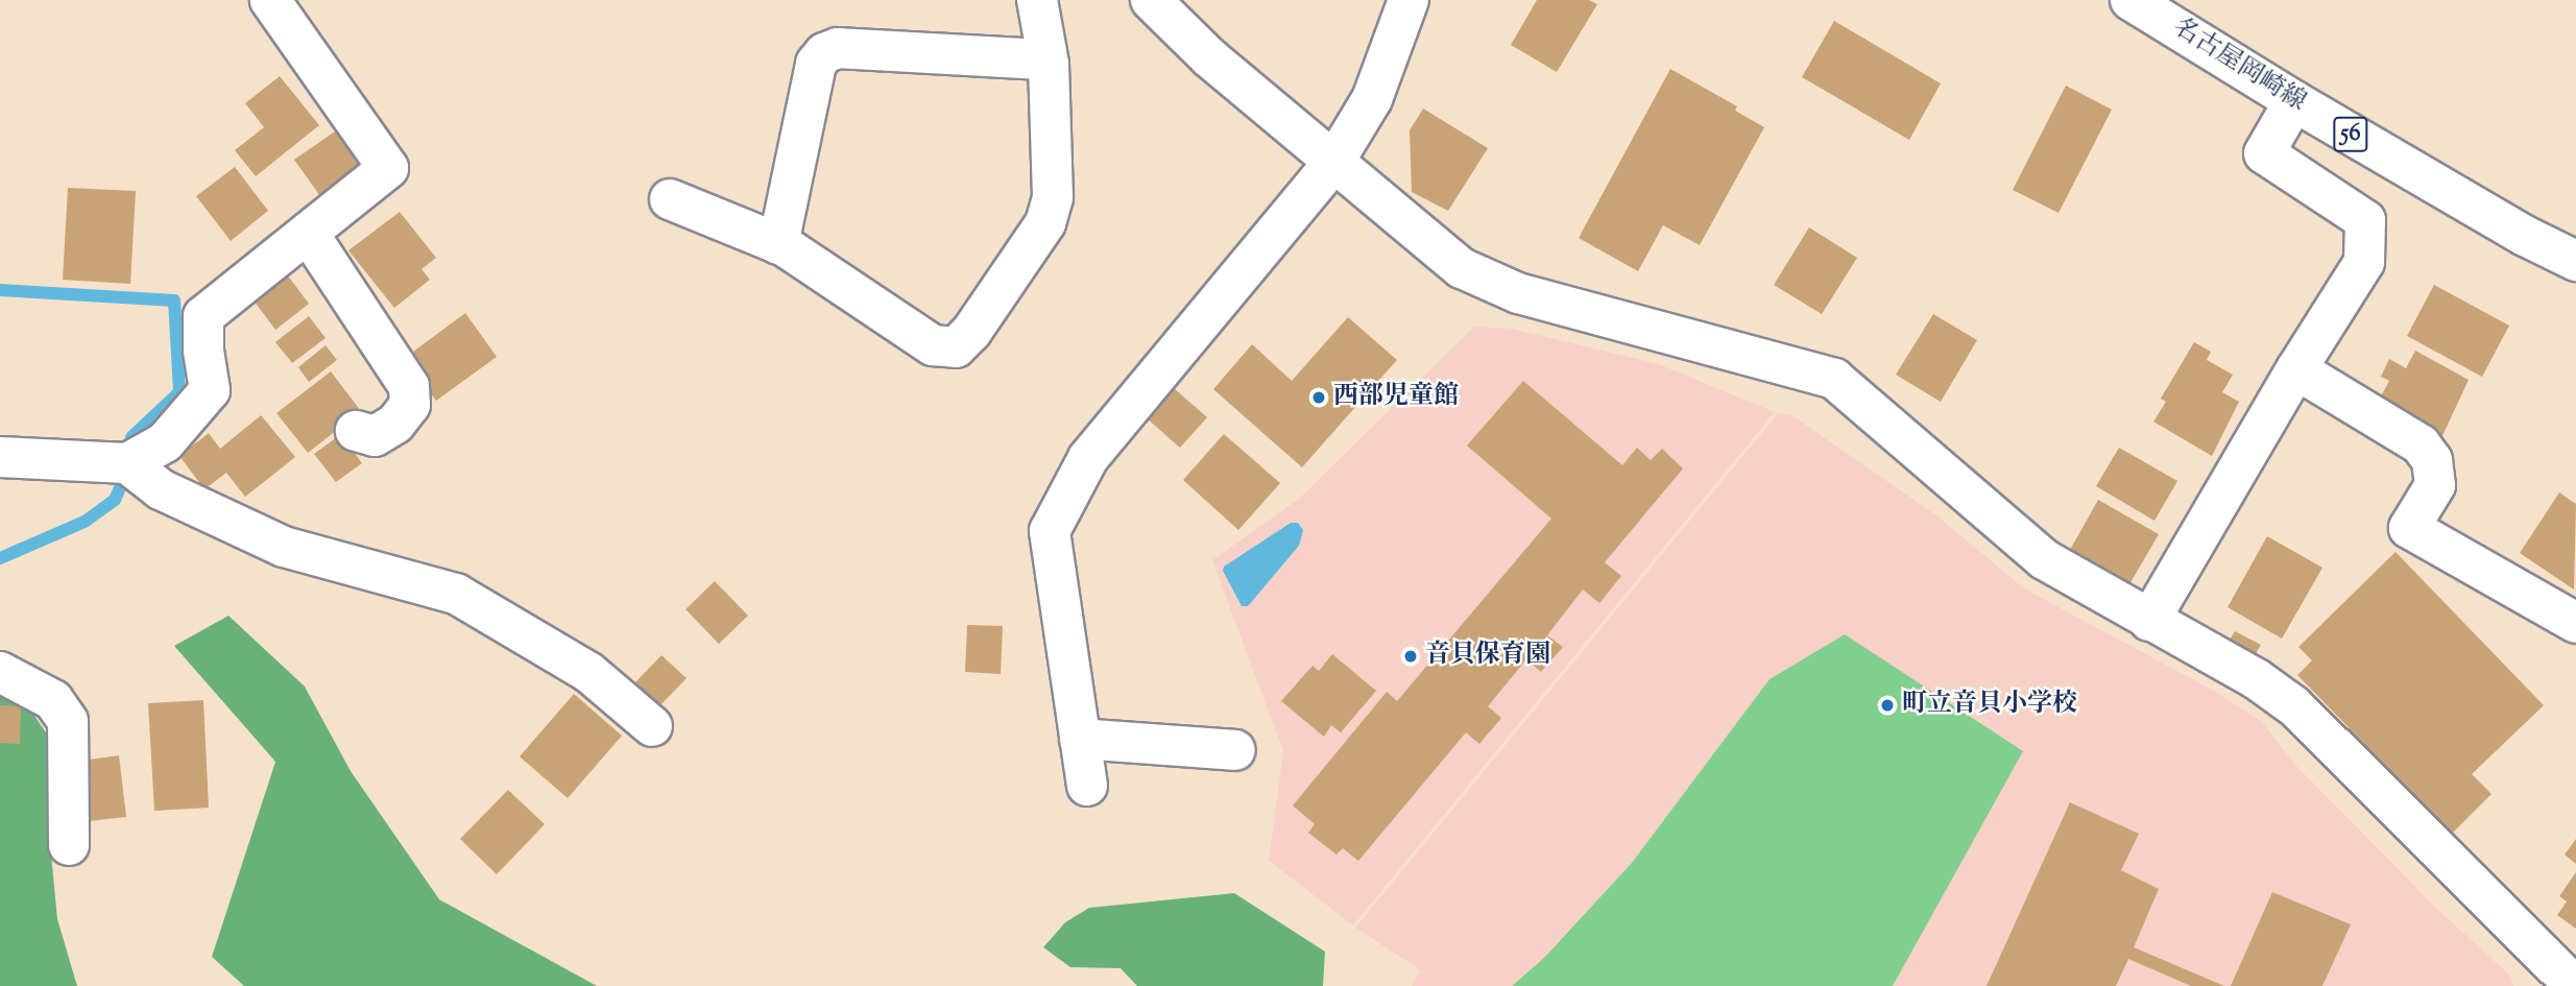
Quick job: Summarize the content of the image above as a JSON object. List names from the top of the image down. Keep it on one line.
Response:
{"streets":{"street":["名古屋岡崎線","56"]},"places":["西部児童館","音貝保育園","町立音貝小学校"]}
